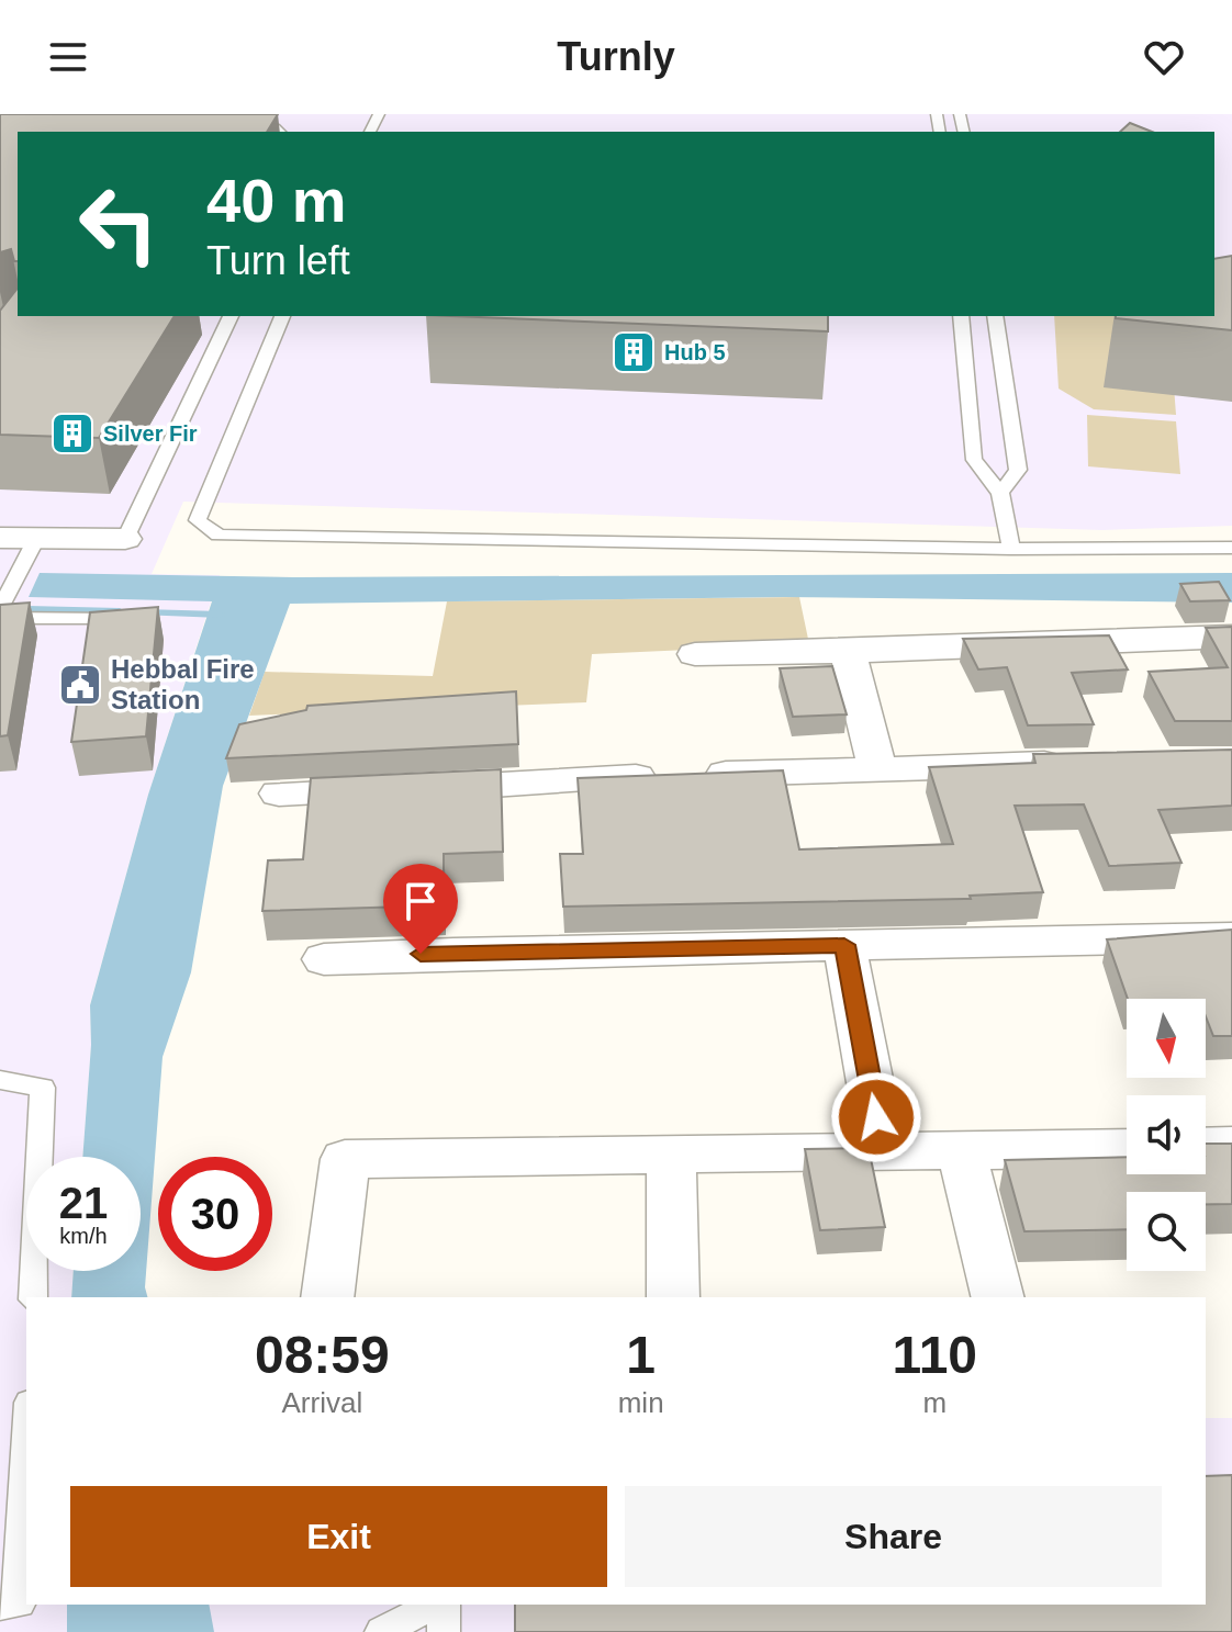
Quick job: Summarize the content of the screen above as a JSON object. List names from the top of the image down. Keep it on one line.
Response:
{"places":{"building":["Hub 5","Silver Fir"],"public building":["Hebbal Fire Station"]},"north":"bottom","page":{"header":"Turnly","turn":["40 m","Turn left"],"speed":"21 km/h","limit":"30","eta":["08:59","Arrival","1","min","110","m"],"buttons":["Exit","Share"]}}
